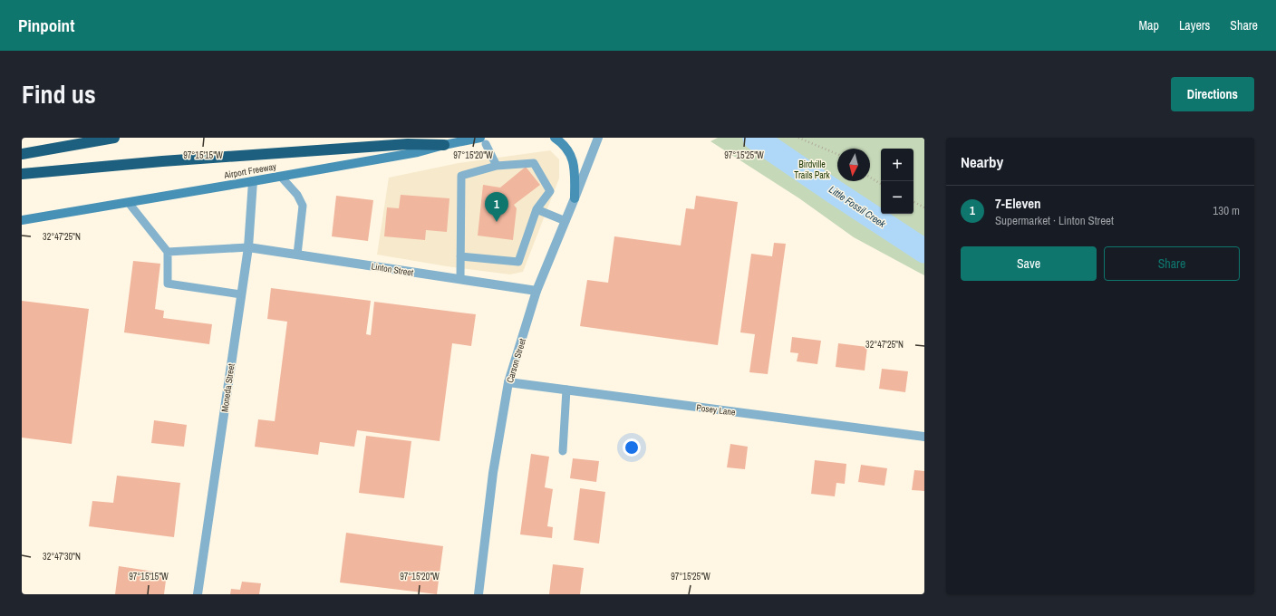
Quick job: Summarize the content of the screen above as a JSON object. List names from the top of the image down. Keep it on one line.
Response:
{"streets":{"main road":["Airport Freeway"],"street":["Linton Street","Carson Street","Moneda Street","Posey Lane"]},"crossings":[["Airport Freeway","Moneda Street"],["Linton Street","Carson Street"],["Linton Street","Moneda Street"],["Carson Street","Posey Lane"]],"water":["Little Fossil Creek"],"parks":["Birdville Trails Park"],"north":"bottom","page":{"header":"Pinpoint","nav":["Map","Layers","Share"],"title":"Find us","buttons":["Directions",["Save","Share"]],"heading":"Nearby","map_buttons":["+","−"],"list":[{"mark":"1","name":"7-Eleven","note":"Supermarket · Linton Street","value":"130 m"}],"pins":"1"},"coordinates":["97°15'15\"W","97°15'20\"W","97°15'25\"W","32°47'25\"N","32°47'30\"N"]}
